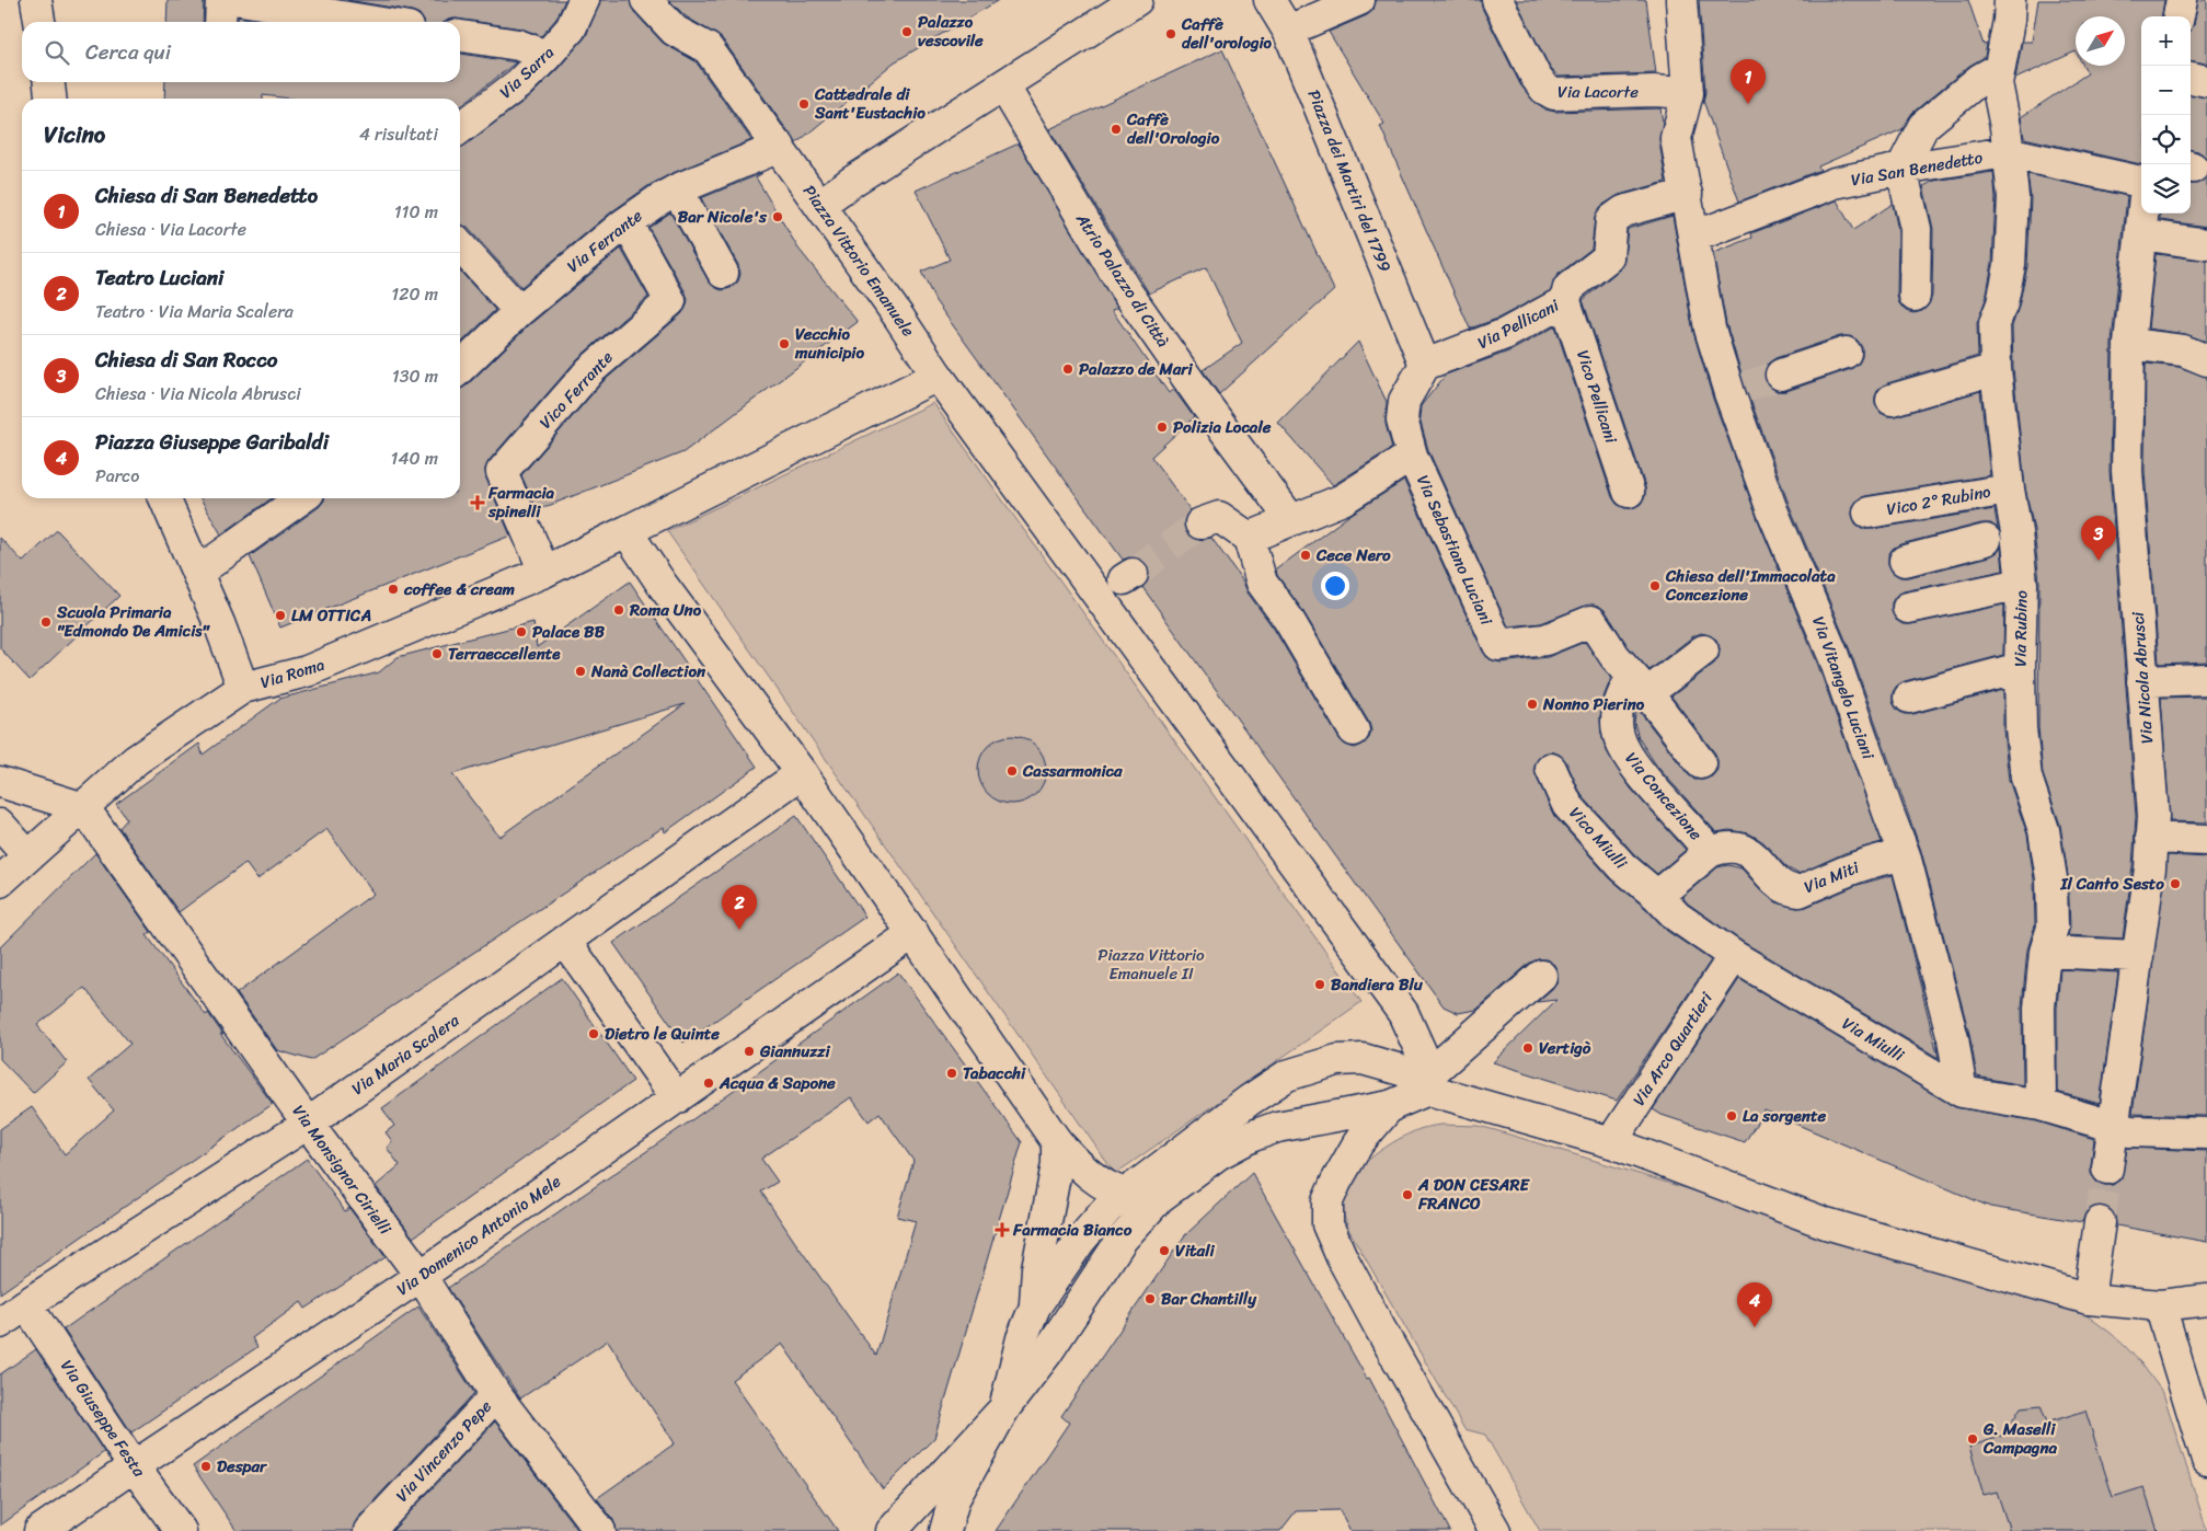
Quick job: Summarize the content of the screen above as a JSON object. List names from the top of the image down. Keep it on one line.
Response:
{"streets":{"street":["Via Sarra","Via Lacorte","Via San Benedetto","Piazza dei Martiri del 1799","Via Ferrante","Piazza Vittorio Emanuele","Atrio Palazzo di Città","Via Pellicani","Vico Ferrante","Vico Pellicani","Vico 2° Rubino","Via Sebastiano Luciani","Via Rubino","Via Roma","Via Nicola Abrusci","Via Vitangelo Luciani","Via Concezione","Vico Miulli","Via Miti","Via Miulli","Via Arco Quartieri","Via Maria Scalera","Via Monsignor Cirielli","Via Domenico Antonio Mele","Via Giuseppe Festa","Via Vincenzo Pepe"]},"crossings":[["Via Lacorte","Via Vitangelo Luciani"],["Via San Benedetto","Via Rubino"],["Via San Benedetto","Via Vitangelo Luciani"],["Piazza dei Martiri del 1799","Via Pellicani"],["Piazza dei Martiri del 1799","Via Sebastiano Luciani"],["Via Ferrante","Piazza Vittorio Emanuele"],["Via Ferrante","Vico Ferrante"],["Piazza Vittorio Emanuele","Via Roma"],["Via Pellicani","Vico Pellicani"],["Via Pellicani","Via Sebastiano Luciani"],["Via Pellicani","Via Vitangelo Luciani"],["Vico Ferrante","Via Roma"],["Vico 2° Rubino","Via Rubino"],["Via Sebastiano Luciani","Via Concezione"],["Via Rubino","Via Miulli"],["Via Roma","Via Monsignor Cirielli"],["Via Nicola Abrusci","Via Miulli"],["Via Vitangelo Luciani","Via Miti"],["Via Vitangelo Luciani","Via Miulli"],["Via Concezione","Vico Miulli"],["Via Concezione","Via Miti"],["Via Concezione","Via Miulli"],["Vico Miulli","Via Miulli"],["Via Miulli","Via Arco Quartieri"],["Via Maria Scalera","Via Monsignor Cirielli"],["Via Maria Scalera","Via Giuseppe Festa"],["Via Monsignor Cirielli","Via Domenico Antonio Mele"],["Via Monsignor Cirielli","Via Vincenzo Pepe"],["Via Domenico Antonio Mele","Via Giuseppe Festa"]],"parks":["Piazza Vittorio Emanuele II"],"places":{"other":["Palazzo vescovile","Caffè dell'orologio","Cattedrale di Sant'Eustachio","Caffè dell'Orologio","Bar Nicole's","Vecchio municipio","Palazzo de Mari","Polizia Locale","Cece Nero","Chiesa dell'Immacolata Concezione","coffee & cream","Roma Uno","LM OTTICA","Scuola Primaria \"Edmondo De Amicis\"","Palace BB","Terraeccellente","Nanà Collection","Nonno Pierino","Cassarmonica","Il Canto Sesto","Bandiera Blu","Dietro le Quinte","Vertigò","Giannuzzi","Tabacchi","Acqua & Sapone","La sorgente","A DON CESARE FRANCO","Vitali","Bar Chantilly","G. Maselli Campagna","Despar"],"health":["Farmacia spinelli","Farmacia Bianco"]},"north":"top right","page":{"map_buttons":["+","−"],"search":"Cerca qui","pins":["1","3","2","4"],"heading":["Vicino","4 risultati"],"list":[{"mark":"1","name":"Chiesa di San Benedetto","note":"Chiesa · Via Lacorte","value":"110 m"},{"mark":"2","name":"Teatro Luciani","note":"Teatro · Via Maria Scalera","value":"120 m"},{"mark":"3","name":"Chiesa di San Rocco","note":"Chiesa · Via Nicola Abrusci","value":"130 m"},{"mark":"4","name":"Piazza Giuseppe Garibaldi","note":"Parco","value":"140 m"}]}}
